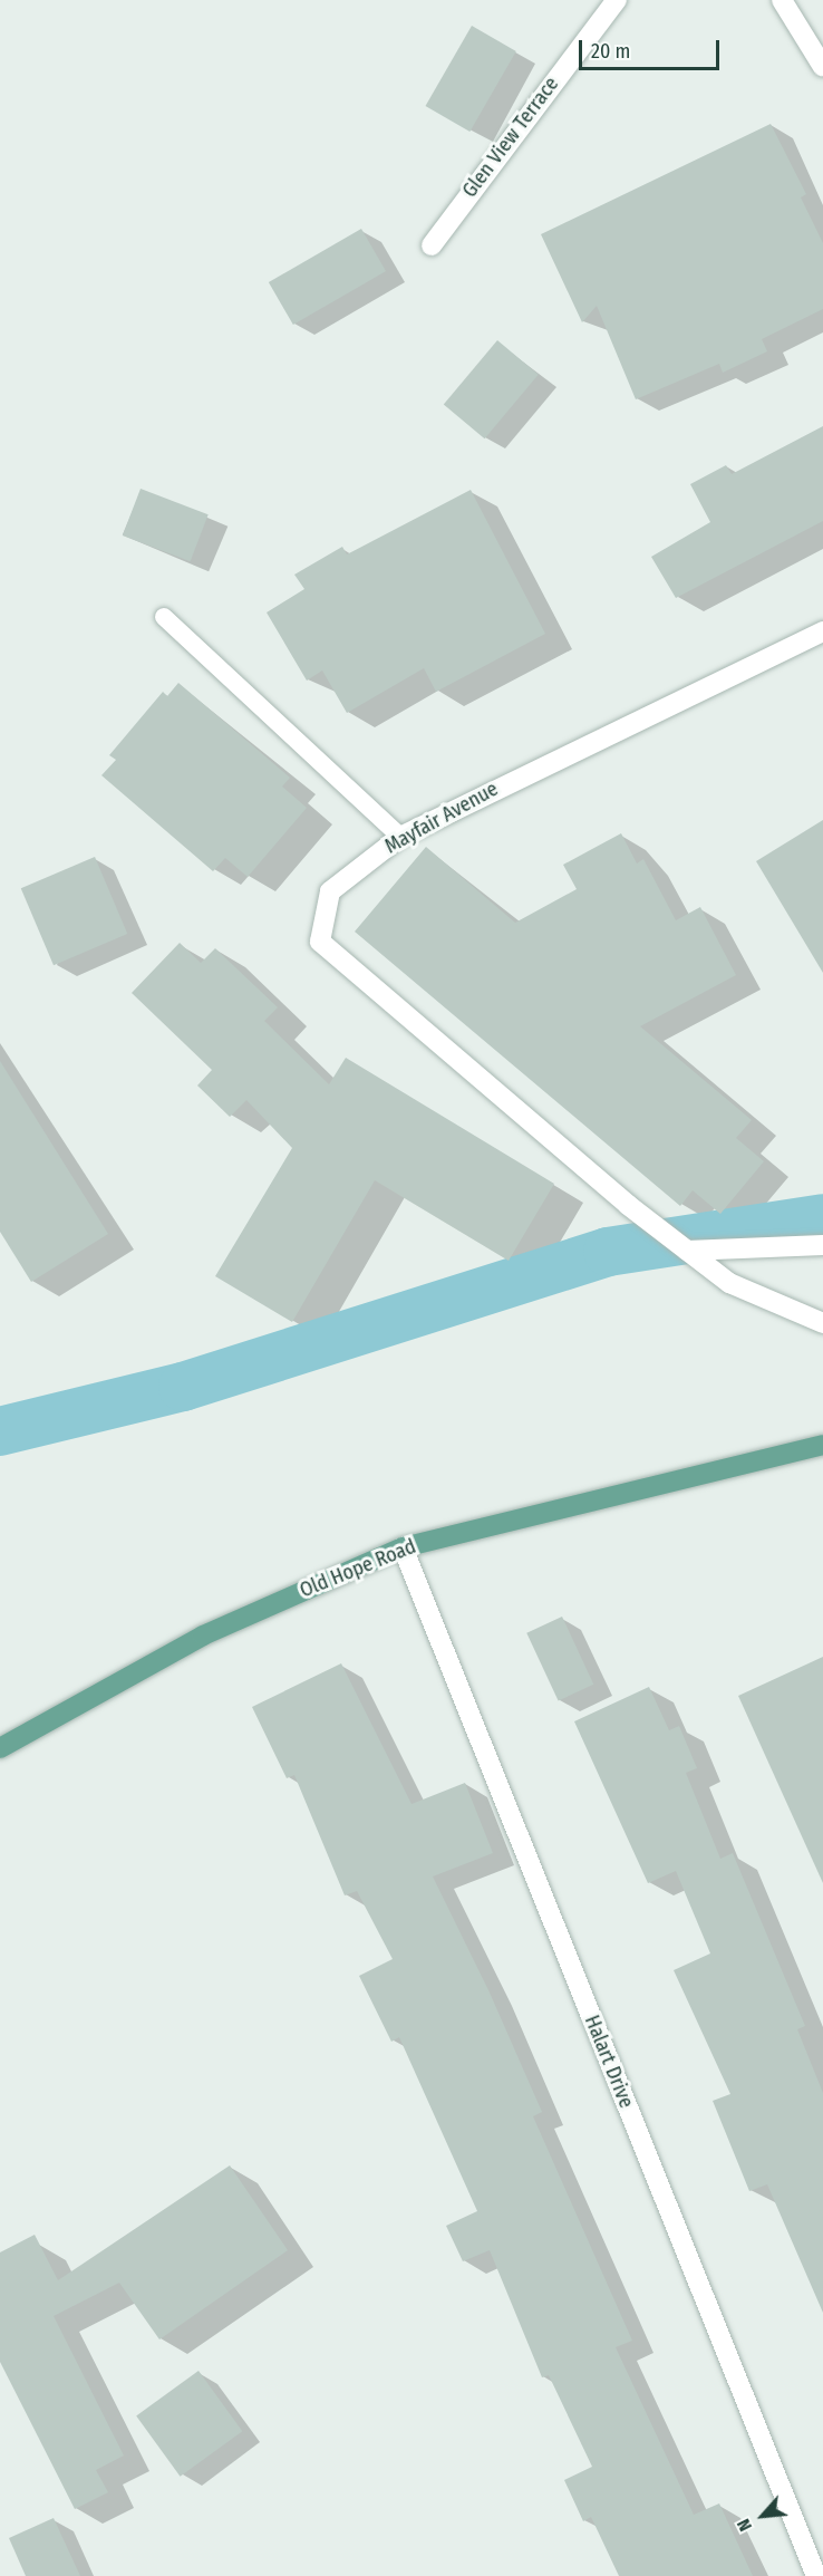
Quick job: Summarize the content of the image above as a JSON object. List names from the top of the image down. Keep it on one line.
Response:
{"streets":{"main road":["Old Hope Road"],"street":["Glen View Terrace","Mayfair Avenue","Halart Drive"]},"crossings":[["Old Hope Road","Halart Drive"]],"scale_bar":"20 m","north":"bottom left"}
